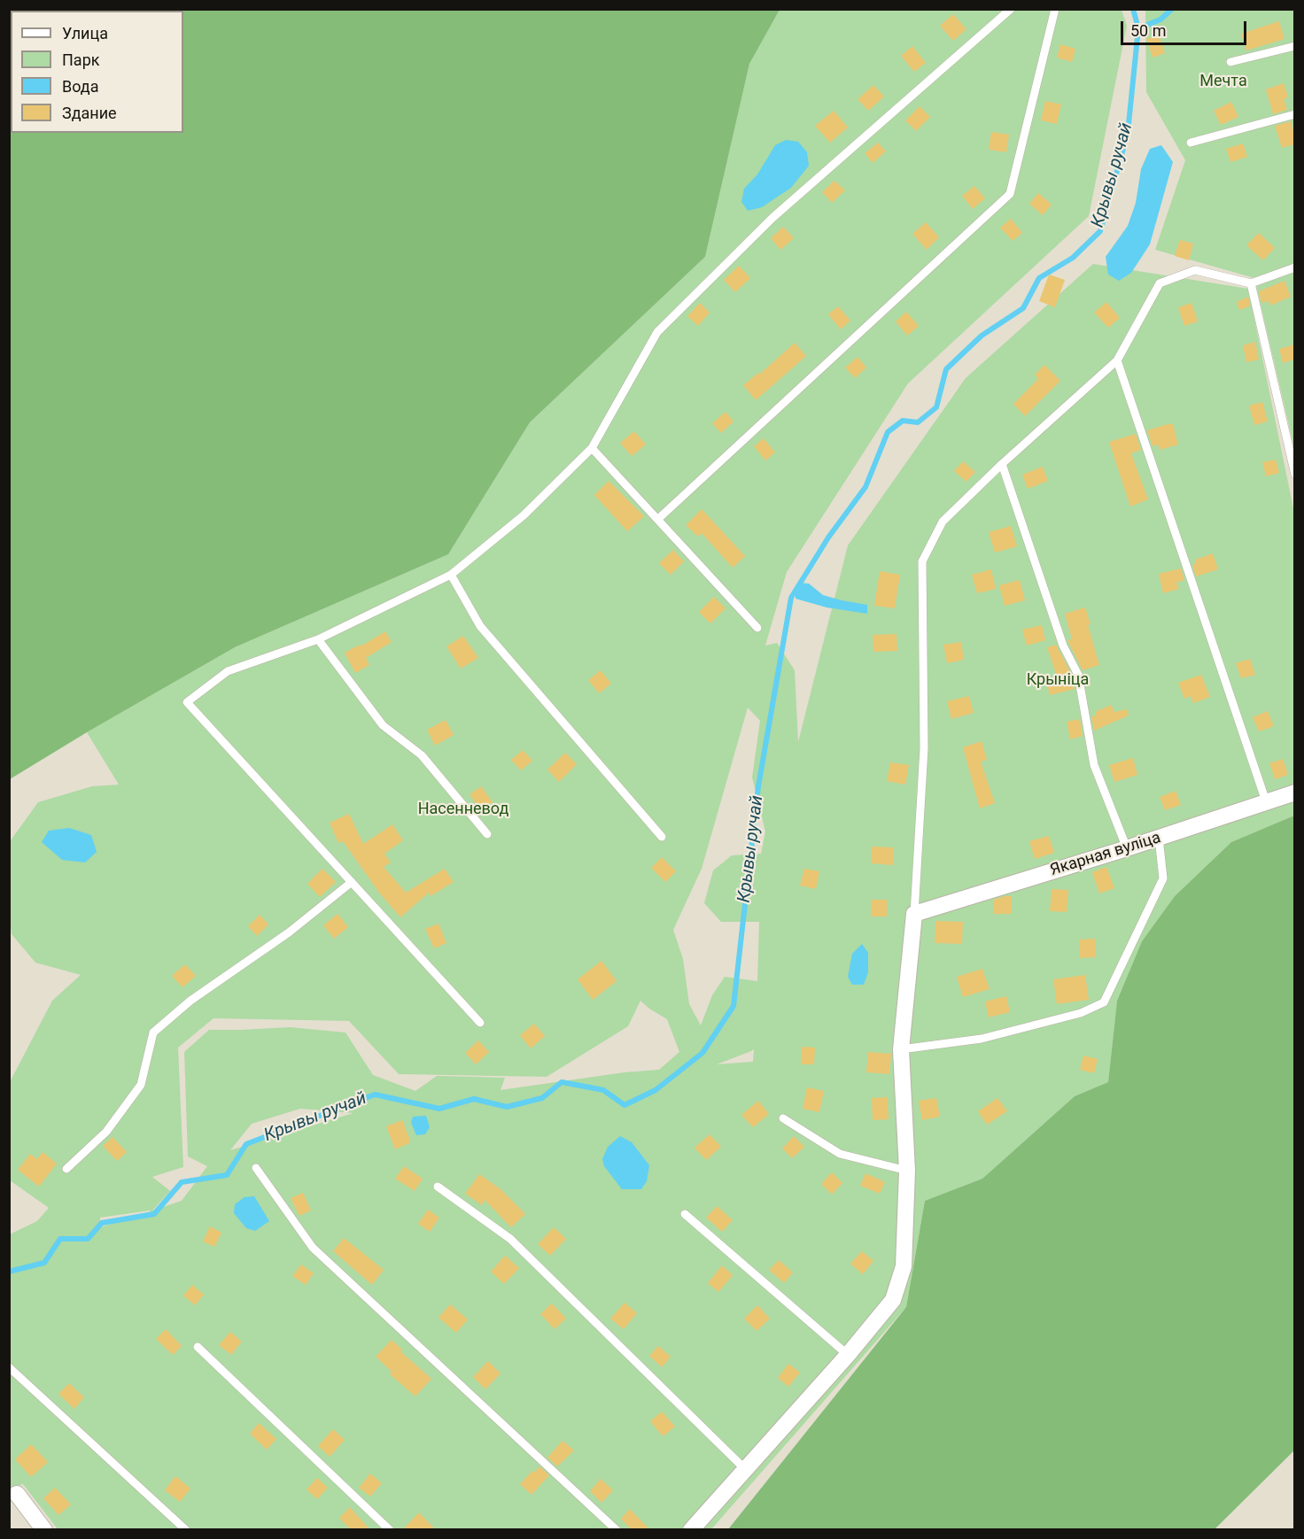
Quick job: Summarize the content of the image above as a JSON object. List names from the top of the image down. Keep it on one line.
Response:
{"streets":{"street":["Якарная вуліца"]},"water":["Крывы ручай"],"parks":["Мечта","Крыніца","Насенневод"],"legend":["Улица","Парк","Вода","Здание"],"scale_bar":"50 m"}
